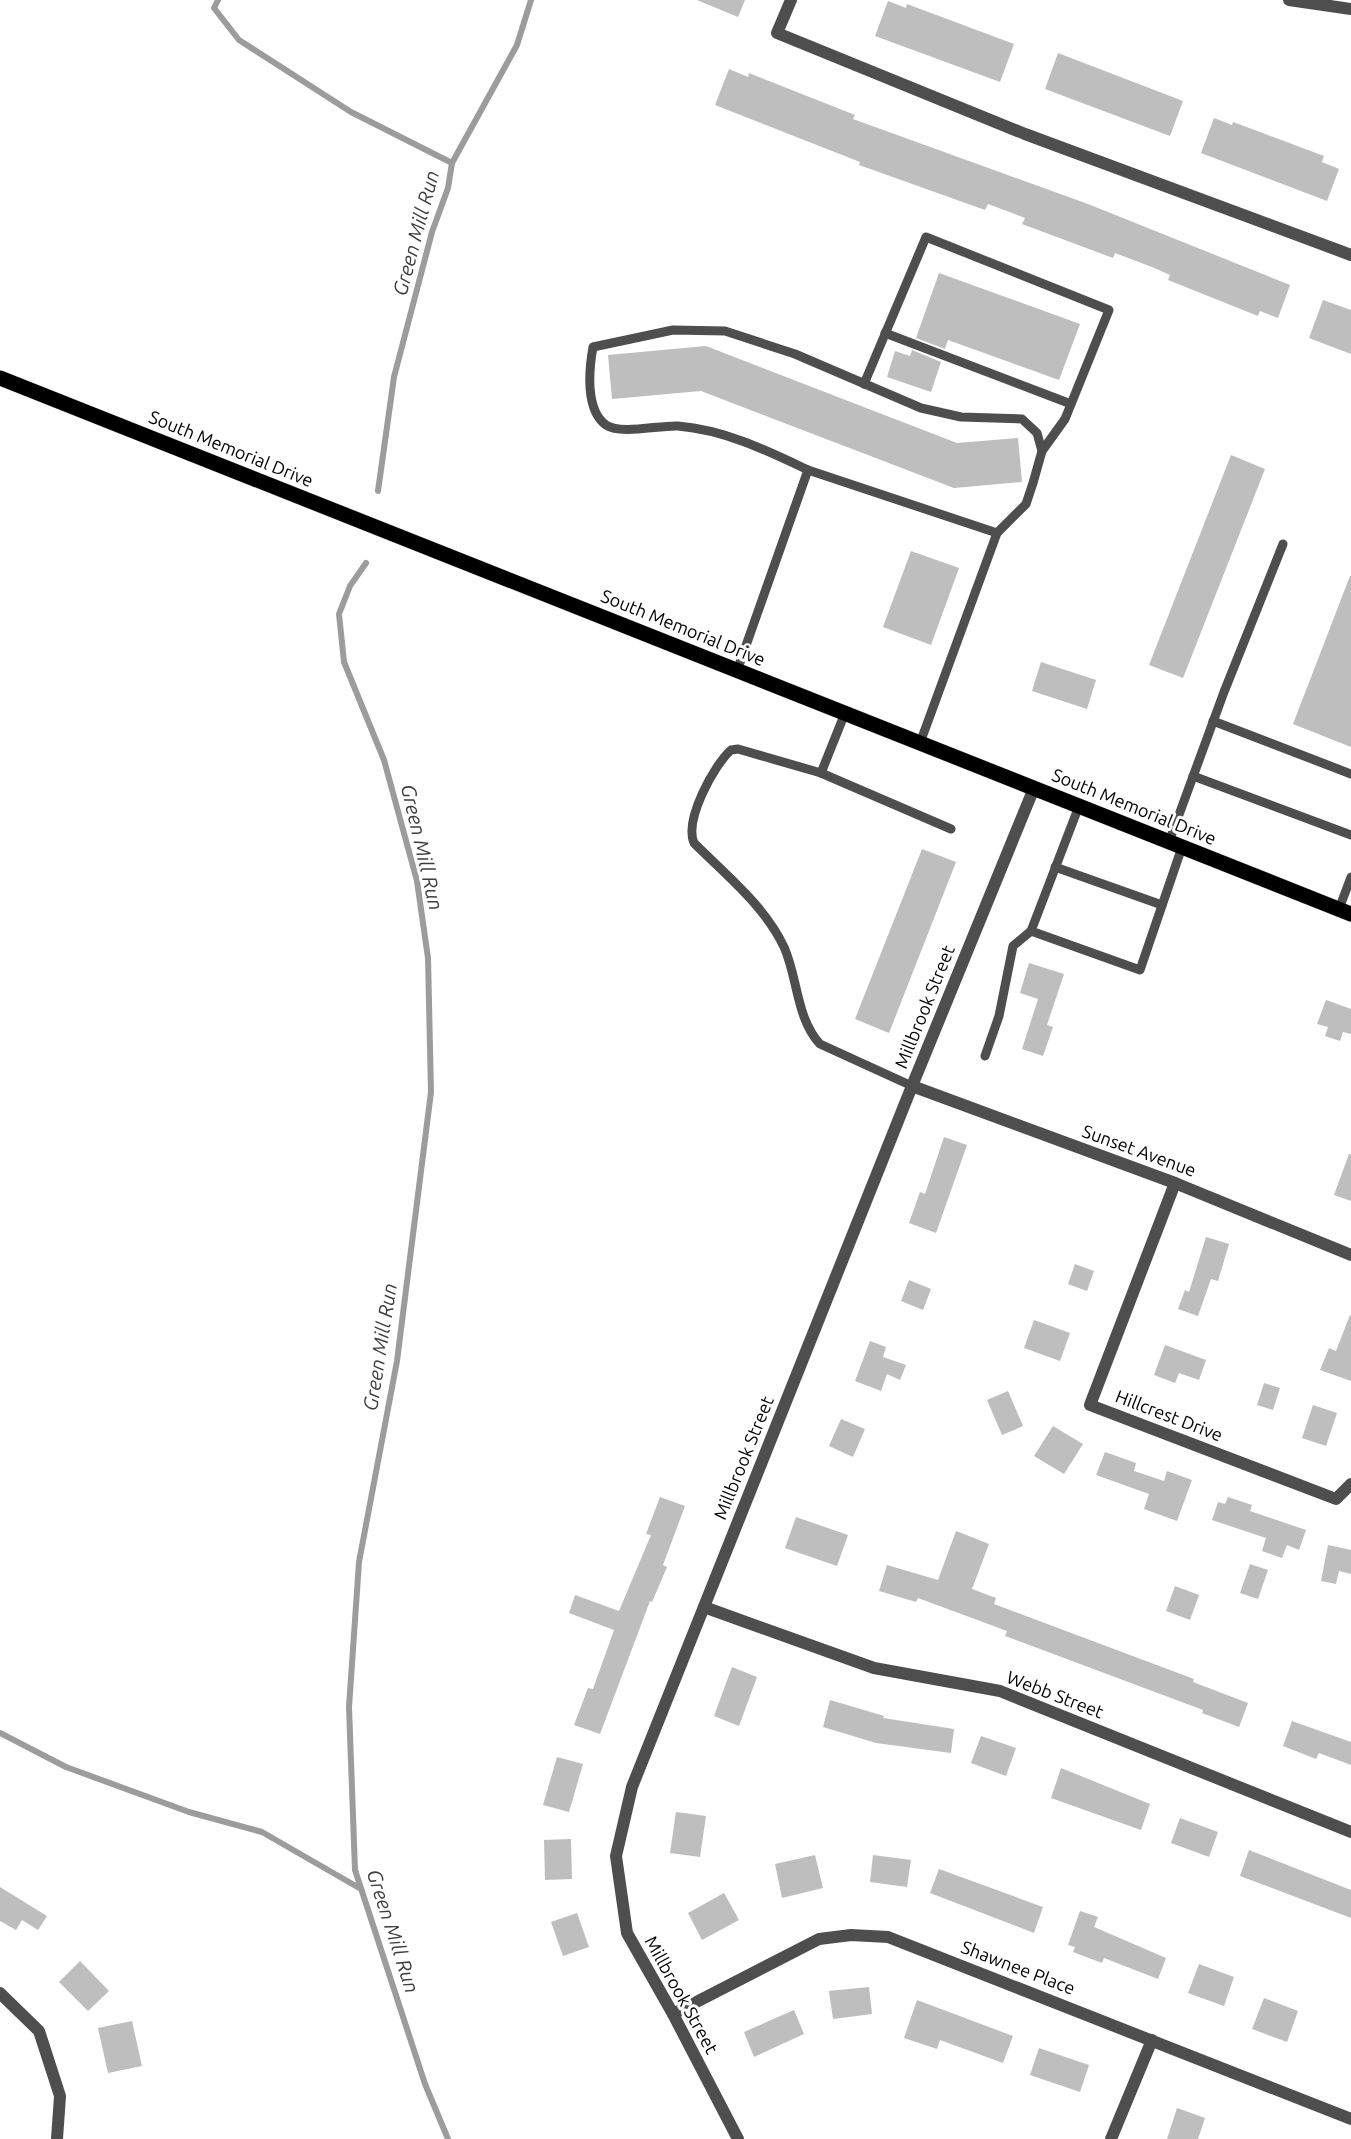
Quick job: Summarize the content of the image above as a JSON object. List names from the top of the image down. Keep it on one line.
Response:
{"streets":{"main road":["South Memorial Drive"],"street":["Millbrook Street","Sunset Avenue","Hillcrest Drive","Webb Street","Shawnee Place"]},"crossings":[["South Memorial Drive","Millbrook Street"],["Millbrook Street","Sunset Avenue"],["Millbrook Street","Webb Street"],["Millbrook Street","Shawnee Place"],["Sunset Avenue","Hillcrest Drive"]],"water":["Green Mill Run"]}
